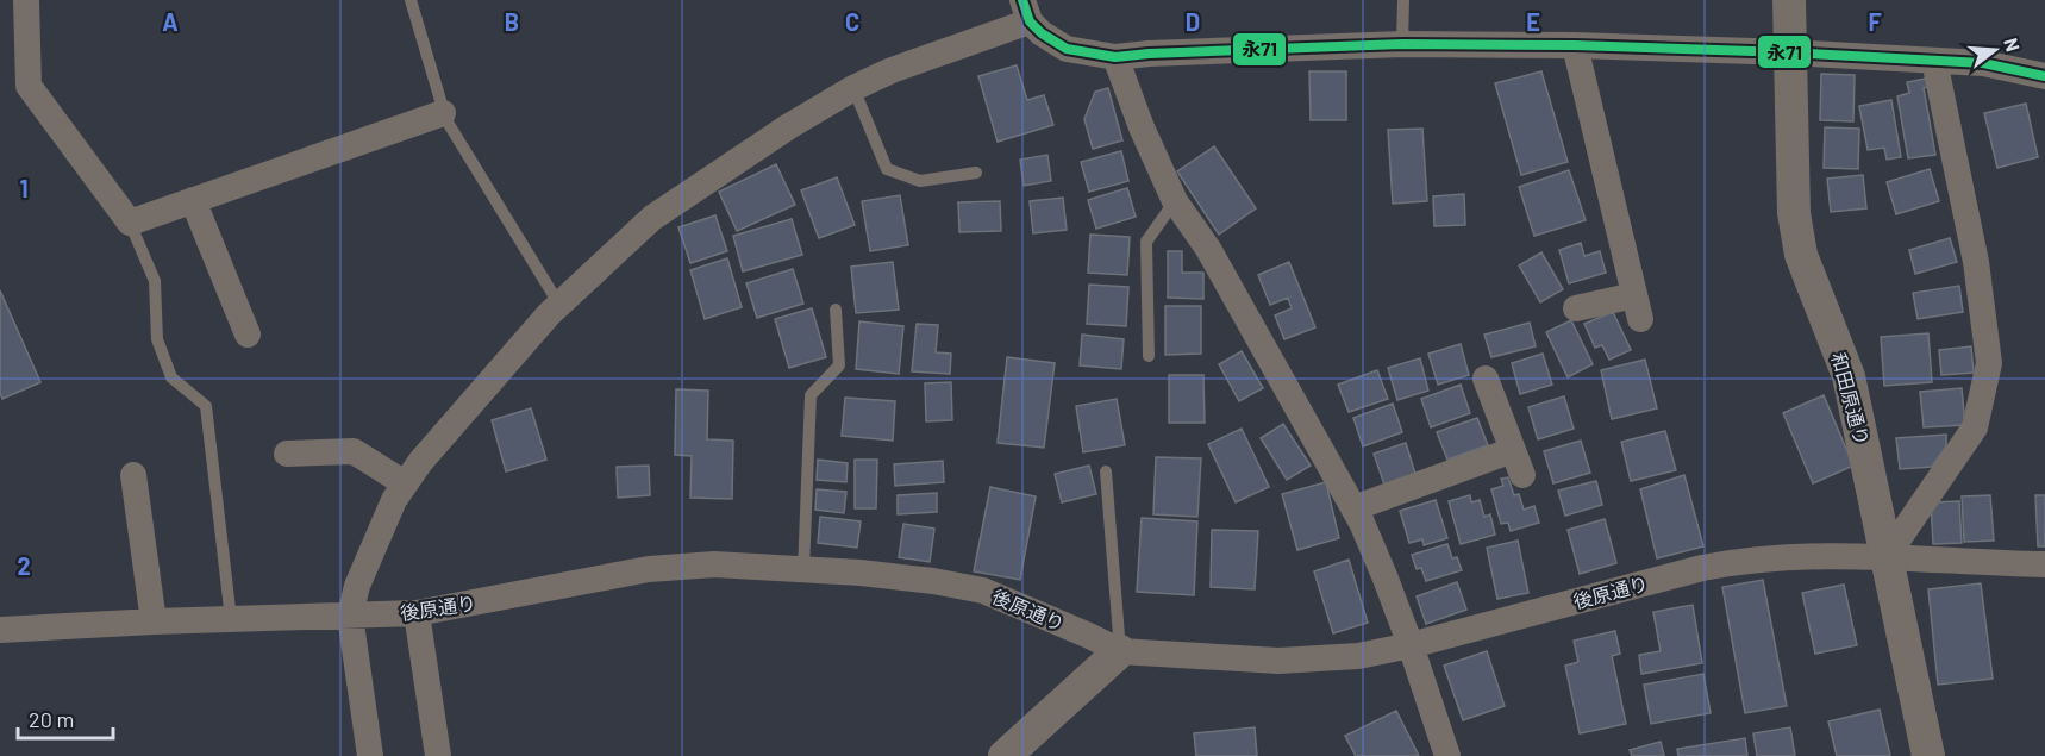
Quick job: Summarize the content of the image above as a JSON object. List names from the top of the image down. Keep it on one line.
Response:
{"streets":{"street":["和田原通り","後原通り"]},"crossings":[["和田原通り","後原通り"]],"lines":["transit line 永71"],"scale_bar":"20 m","north":"right","grid":{"columns":["A","B","C","D","E","F"],"rows":["1","2"]}}
